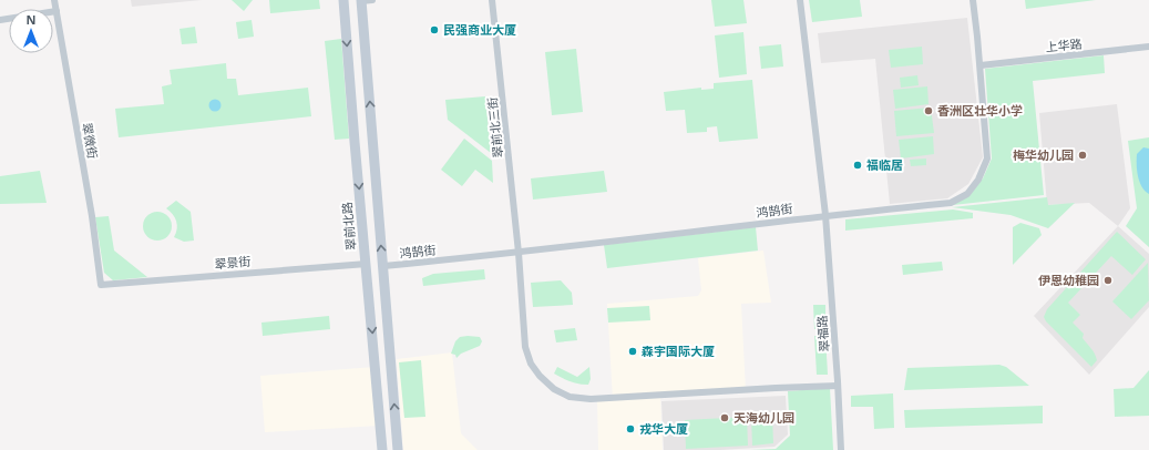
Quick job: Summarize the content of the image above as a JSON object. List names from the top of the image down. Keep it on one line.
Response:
{"streets":{"main road":["翠前北路"],"street":["上华路","翠前北三街","翠微街","鸿鹄街","翠景街","翠福路"]},"crossings":[["上华路","鸿鹄街"],["翠前北三街","鸿鹄街"],["翠前北三街","翠福路"],["翠微街","翠景街"],["鸿鹄街","翠福路"],["翠前北路","翠景街"]],"places":["民强商业大厦","香洲区壮华小学","梅华幼儿园","福临居","伊恩幼稚园","森宇国际大厦","天海幼儿园","戎华大厦"],"north":"top"}
